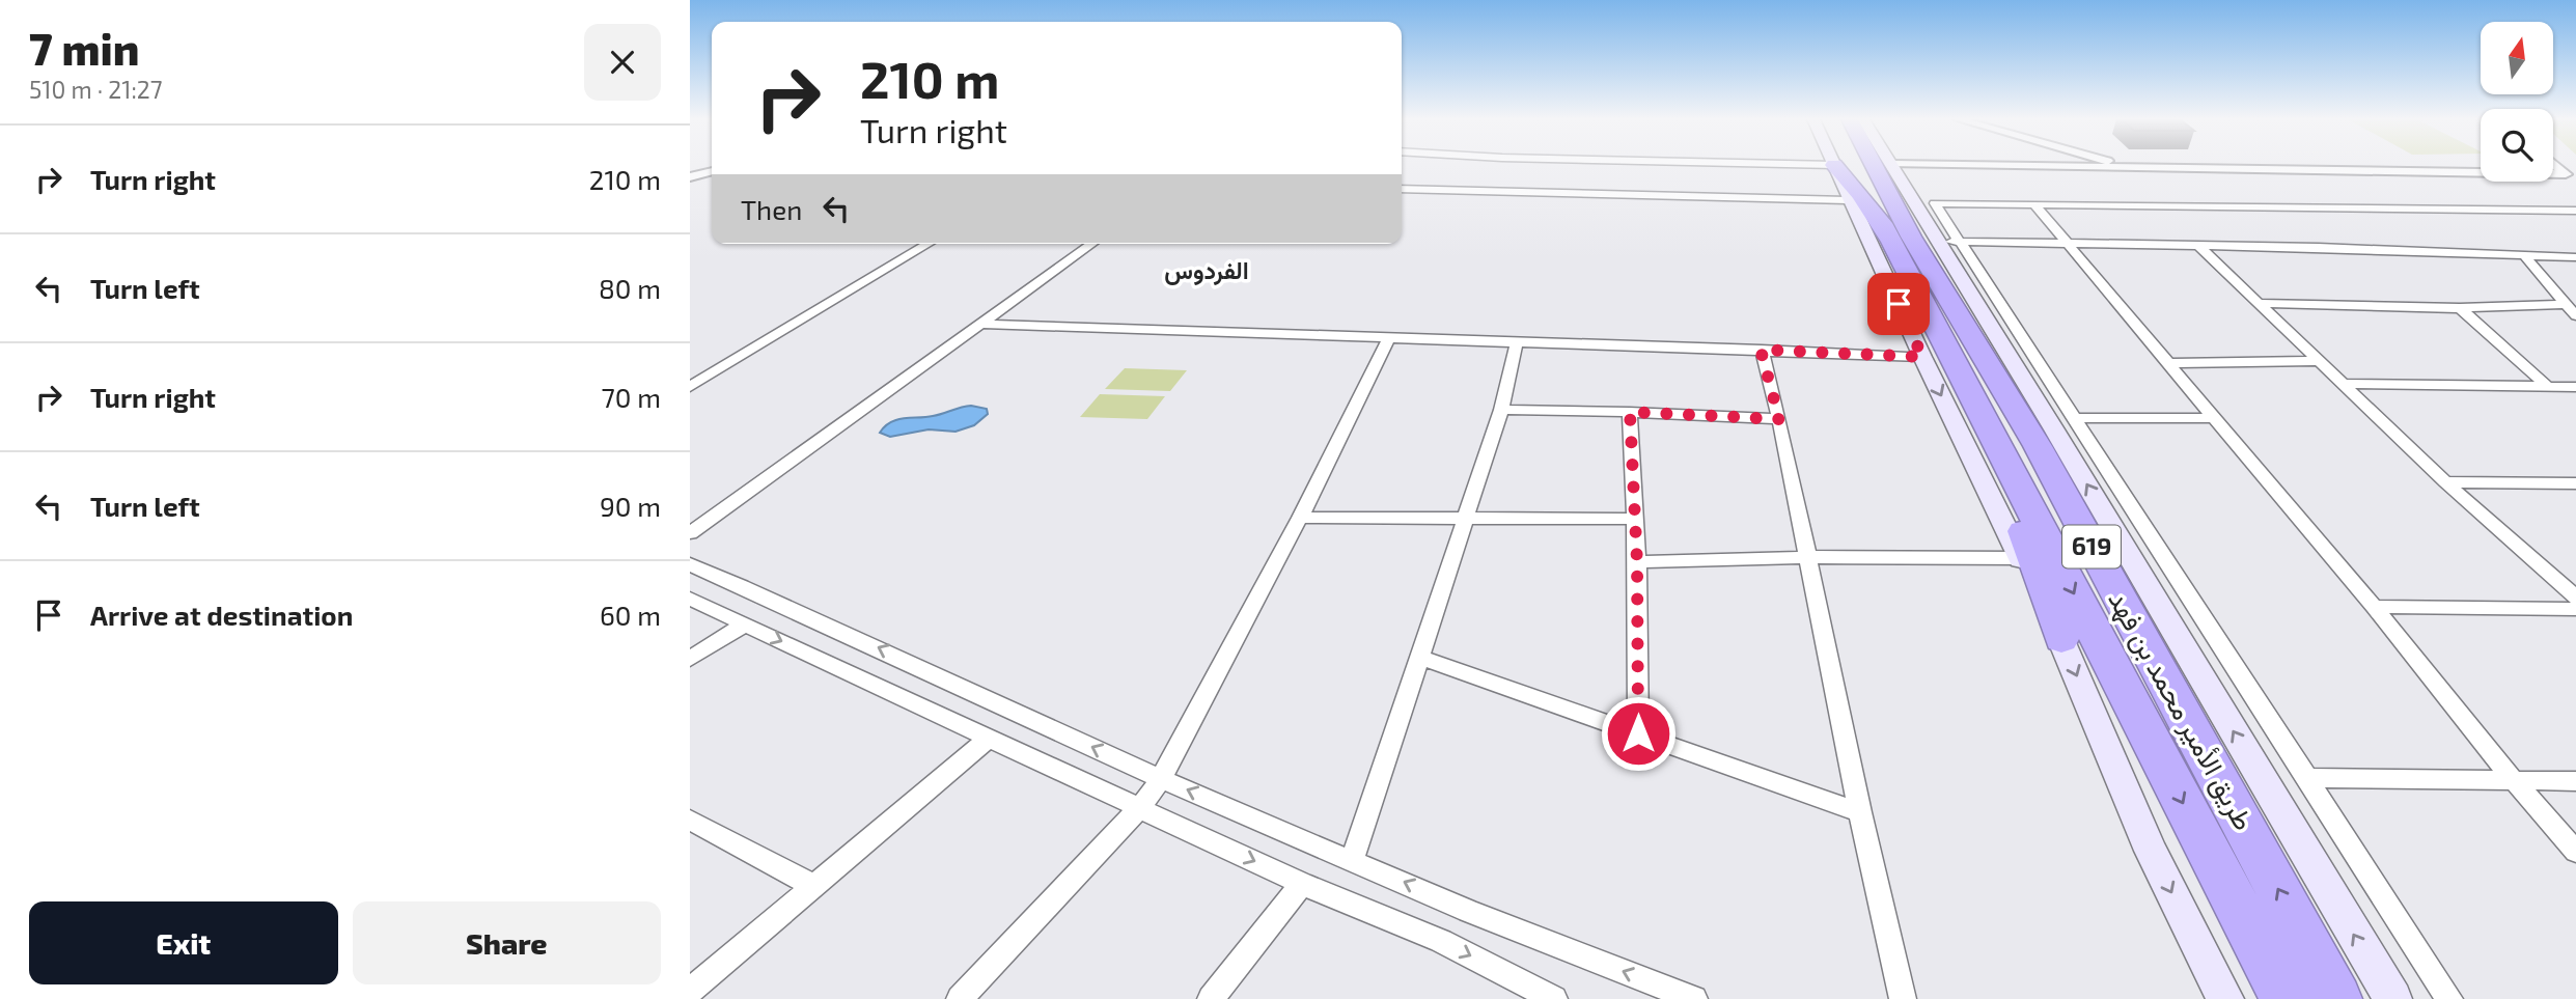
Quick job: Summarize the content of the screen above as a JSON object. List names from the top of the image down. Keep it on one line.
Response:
{"streets":{"highway":["619","طريق الأمير محمد بن فهد"]},"districts":["الفردوس"],"north":"top","page":{"heading":["7 min","510 m · 21:27"],"turn":["210 m","Turn right"],"list":[{"name":"Turn right","value":"210 m"},{"name":"Turn left","value":"80 m"},{"name":"Turn right","value":"70 m"},{"name":"Turn left","value":"90 m"},{"name":"Arrive at destination","value":"60 m"}],"then":"Then","buttons":["Exit","Share"]}}
